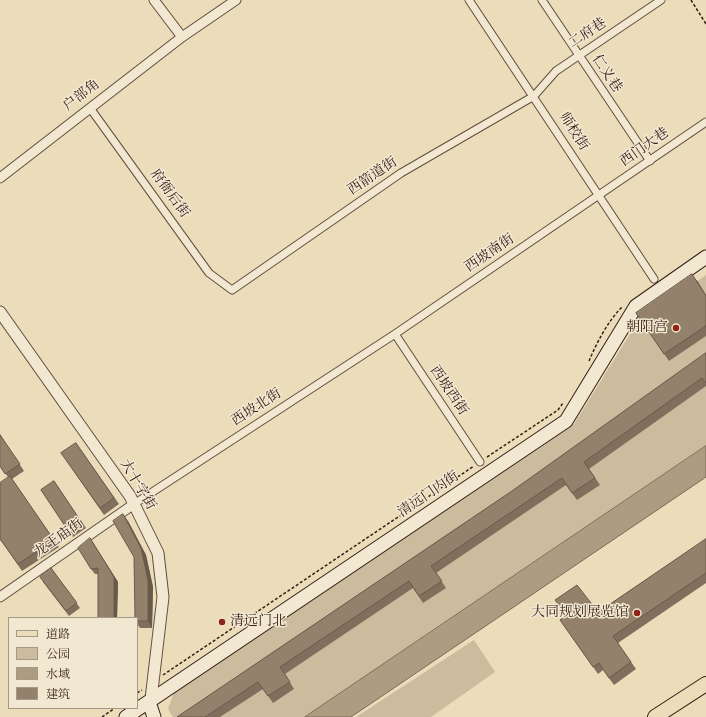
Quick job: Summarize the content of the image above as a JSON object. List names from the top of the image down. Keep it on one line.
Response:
{"streets":{"main road":["清远门内街"],"street":["二府巷","仁义巷","户部角","师校街","西门大巷","西箭道街","府衙后街","西坡南街","西坡西街","西坡北街","大十字街","龙王庙街"]},"crossings":[["二府巷","仁义巷"],["二府巷","师校街"],["二府巷","西箭道街"],["仁义巷","西门大巷"],["户部角","府衙后街"],["师校街","西门大巷"],["师校街","西箭道街"],["师校街","西坡南街"],["西门大巷","西坡南街"],["西箭道街","府衙后街"],["西坡南街","西坡西街"],["西坡南街","西坡北街"],["西坡西街","西坡北街"],["西坡北街","大十字街"],["西坡北街","龙王庙街"],["大十字街","清远门内街"],["大十字街","龙王庙街"]],"places":["朝阳宫","大同规划展览馆","清远门北"],"legend":["道路","公园","水域","建筑"]}
